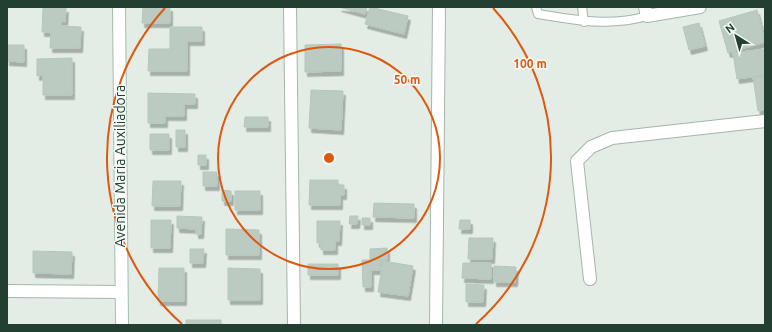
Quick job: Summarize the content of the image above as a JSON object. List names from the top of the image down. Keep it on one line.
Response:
{"streets":{"street":["Avenida Maria Auxiliadora"]},"north":"top left","rings":["100 m","50 m"]}
